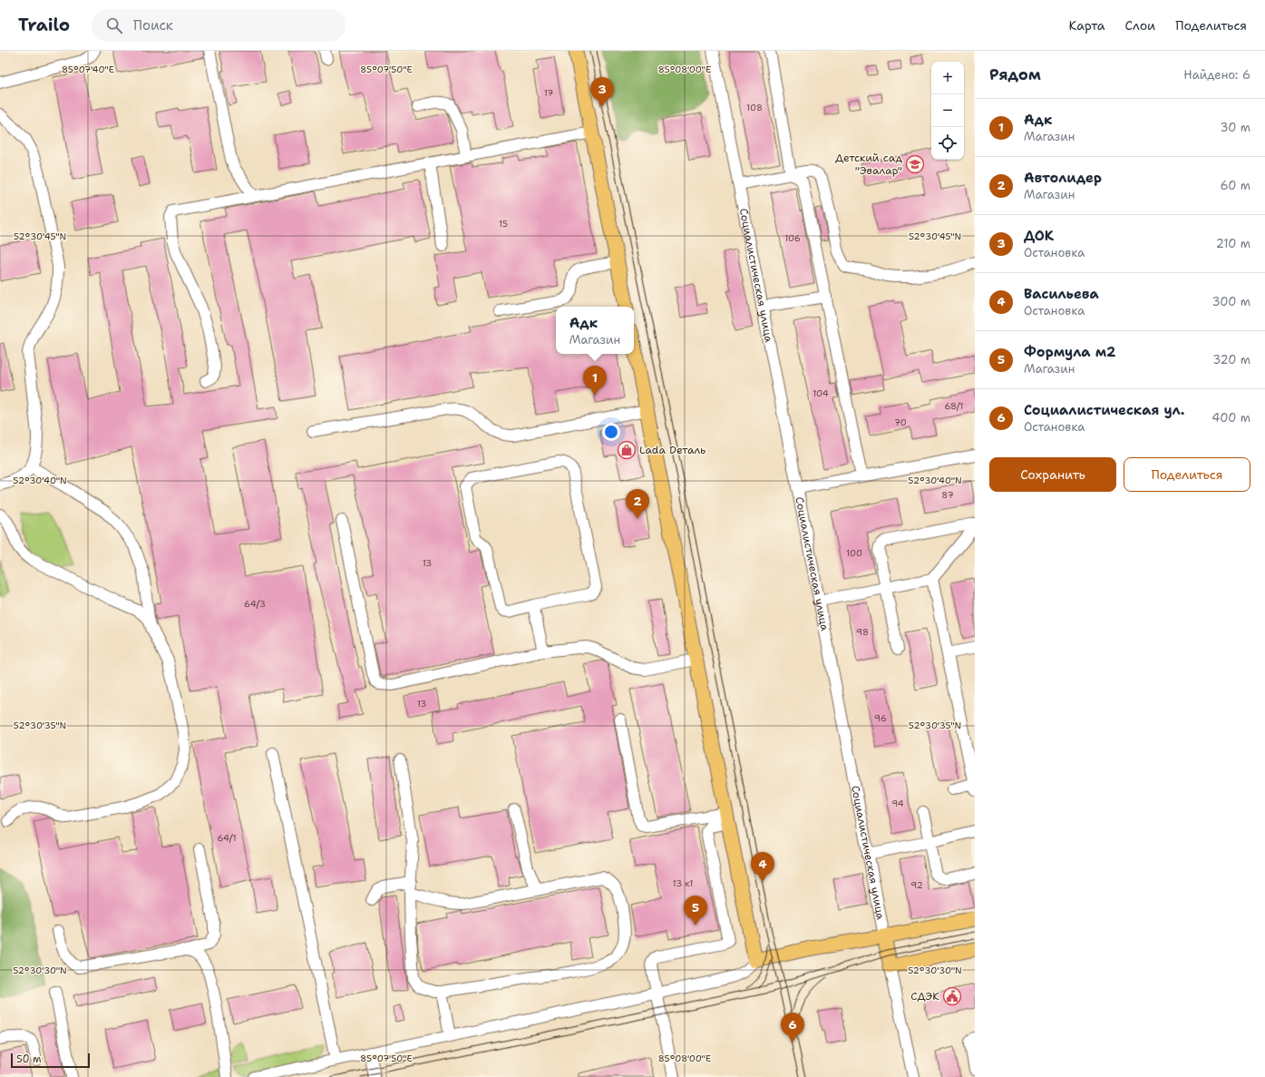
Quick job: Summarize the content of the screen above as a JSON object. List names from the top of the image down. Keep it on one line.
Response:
{"streets":{"main road":["Социалистическая улица"]},"places":{"school or university":["Детский сад \"Эвалар\""],"shop":["Lada Dеталь"],"public building":["СДЭК"]},"house_numbers":["17","108","15","106","104","68/1","70","87","100","13","64/3","98","13","96","94","64/1","13 к1","92"],"scale_bar":"50 m","page":{"header":"Trailo","search":"Поиск","nav":["Карта","Слои","Поделиться"],"heading":["Рядом","Найдено: 6"],"map_buttons":["+","−"],"pins":["3","1","2","4","5","6"],"list":[{"mark":"1","name":"Адк","note":"Магазин","value":"30 m"},{"mark":"2","name":"Автолидер","note":"Магазин","value":"60 m"},{"mark":"3","name":"ДОК","note":"Остановка","value":"210 m"},{"mark":"4","name":"Васильева","note":"Остановка","value":"300 m"},{"mark":"5","name":"Формула м2","note":"Магазин","value":"320 m"},{"mark":"6","name":"Социалистическая ул.","note":"Остановка","value":"400 m"}],"popup":["Адк","Магазин"],"buttons":["Сохранить","Поделиться"],"scale":"50 m"},"coordinates":["85°07'40\"E","85°07'50\"E","85°08'00\"E","52°30'45\"N","52°30'40\"N","52°30'35\"N","52°30'30\"N"]}
